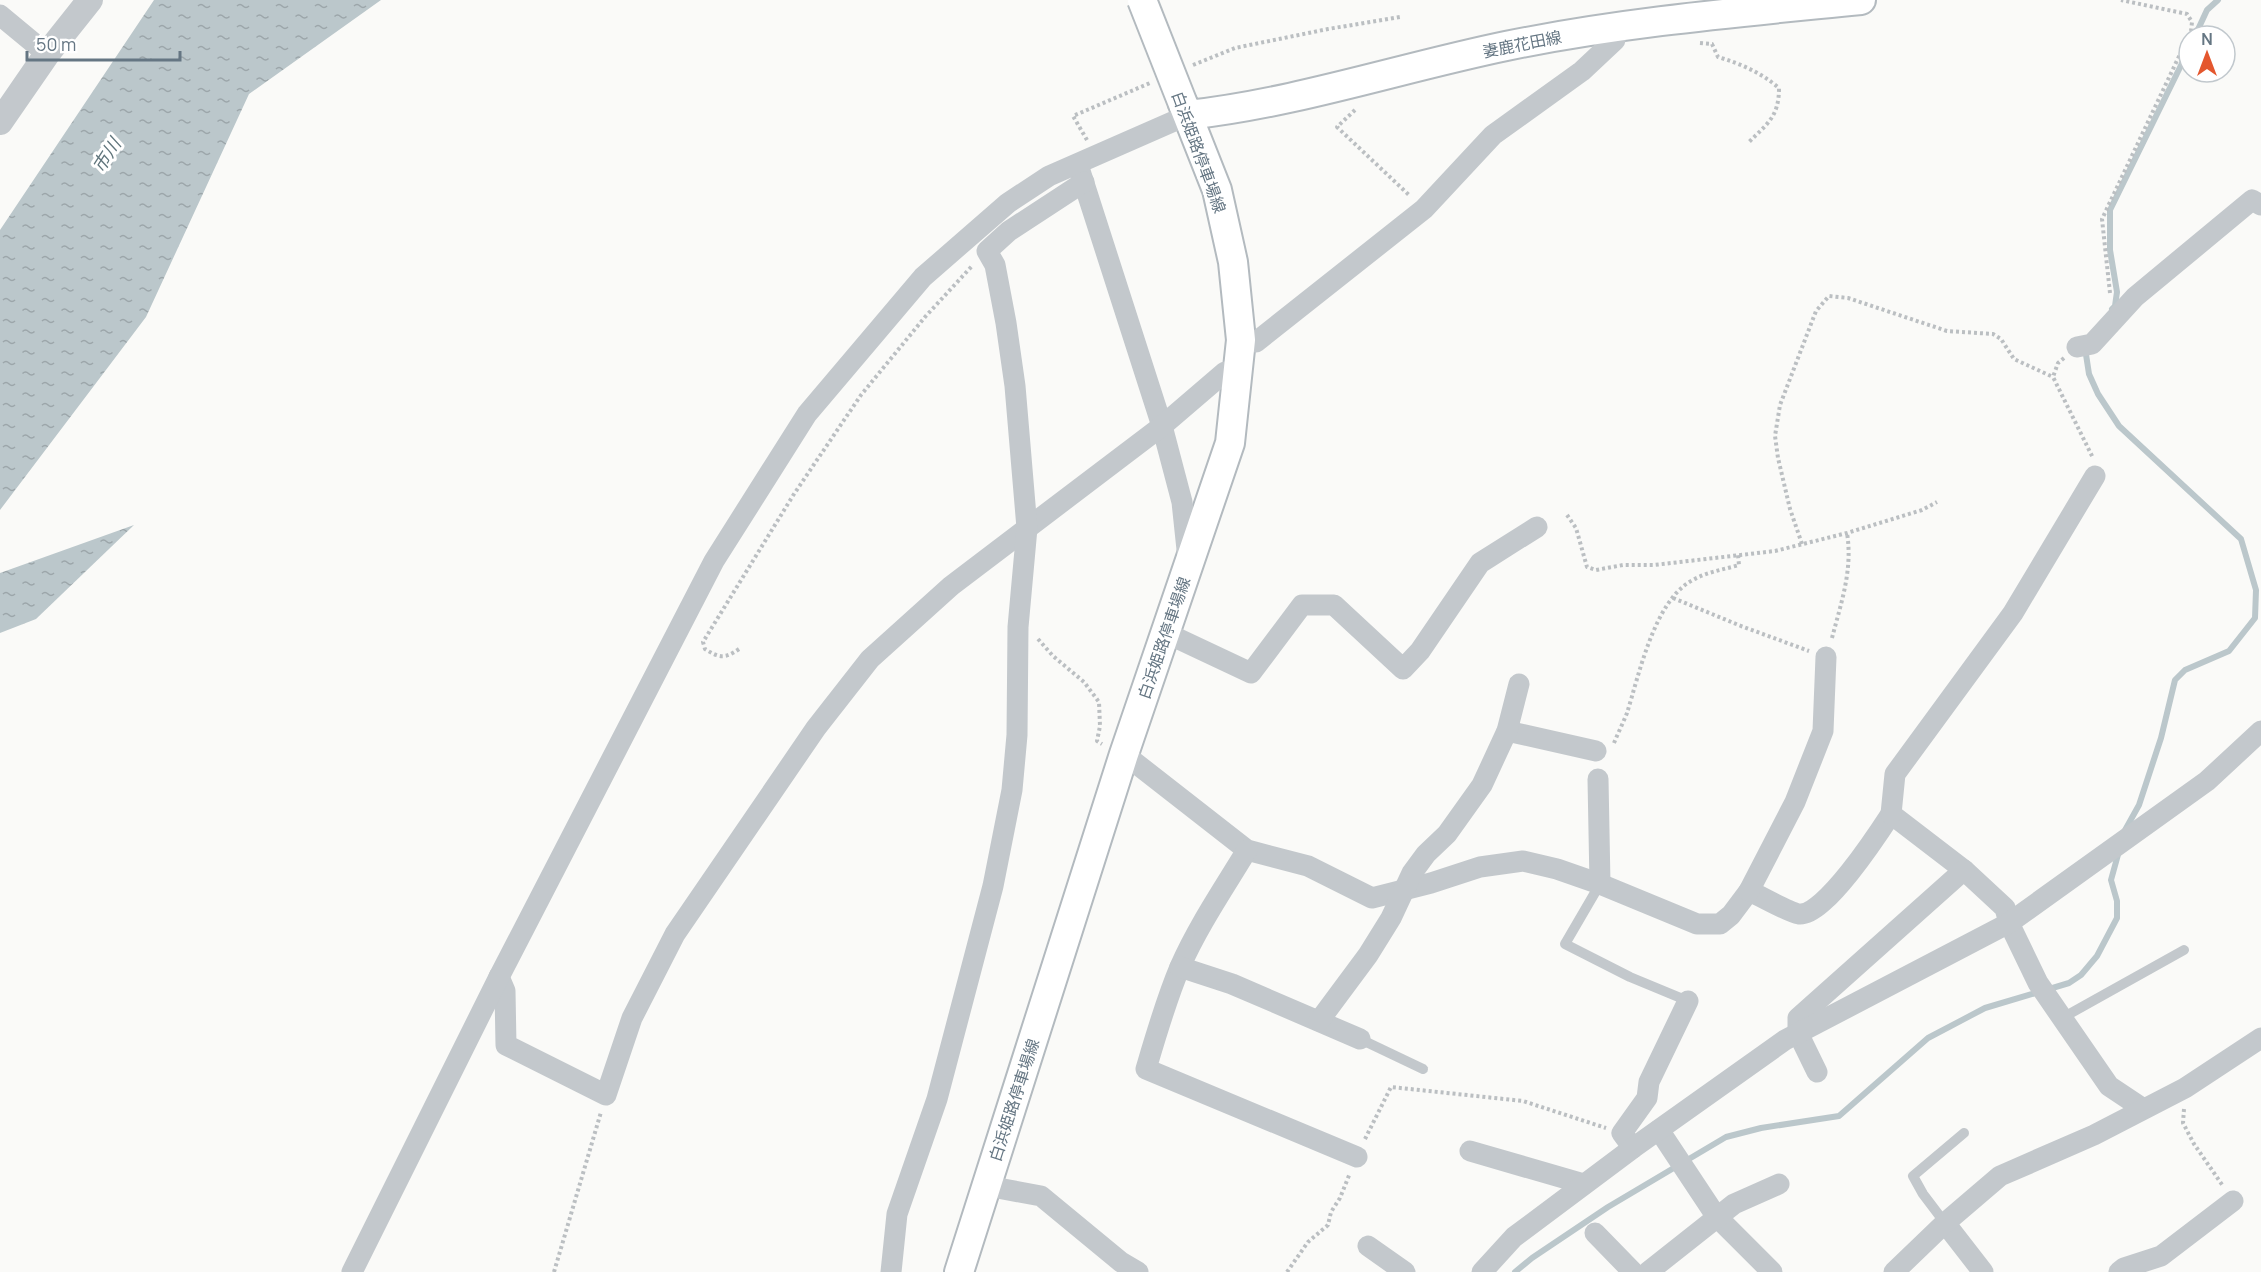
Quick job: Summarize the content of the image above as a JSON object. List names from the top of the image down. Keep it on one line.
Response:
{"streets":{"main road":["妻鹿花田線","白浜姫路停車場線"]},"crossings":[["妻鹿花田線","白浜姫路停車場線"]],"water":["市川"],"scale_bar":"50 m","north":"top"}
